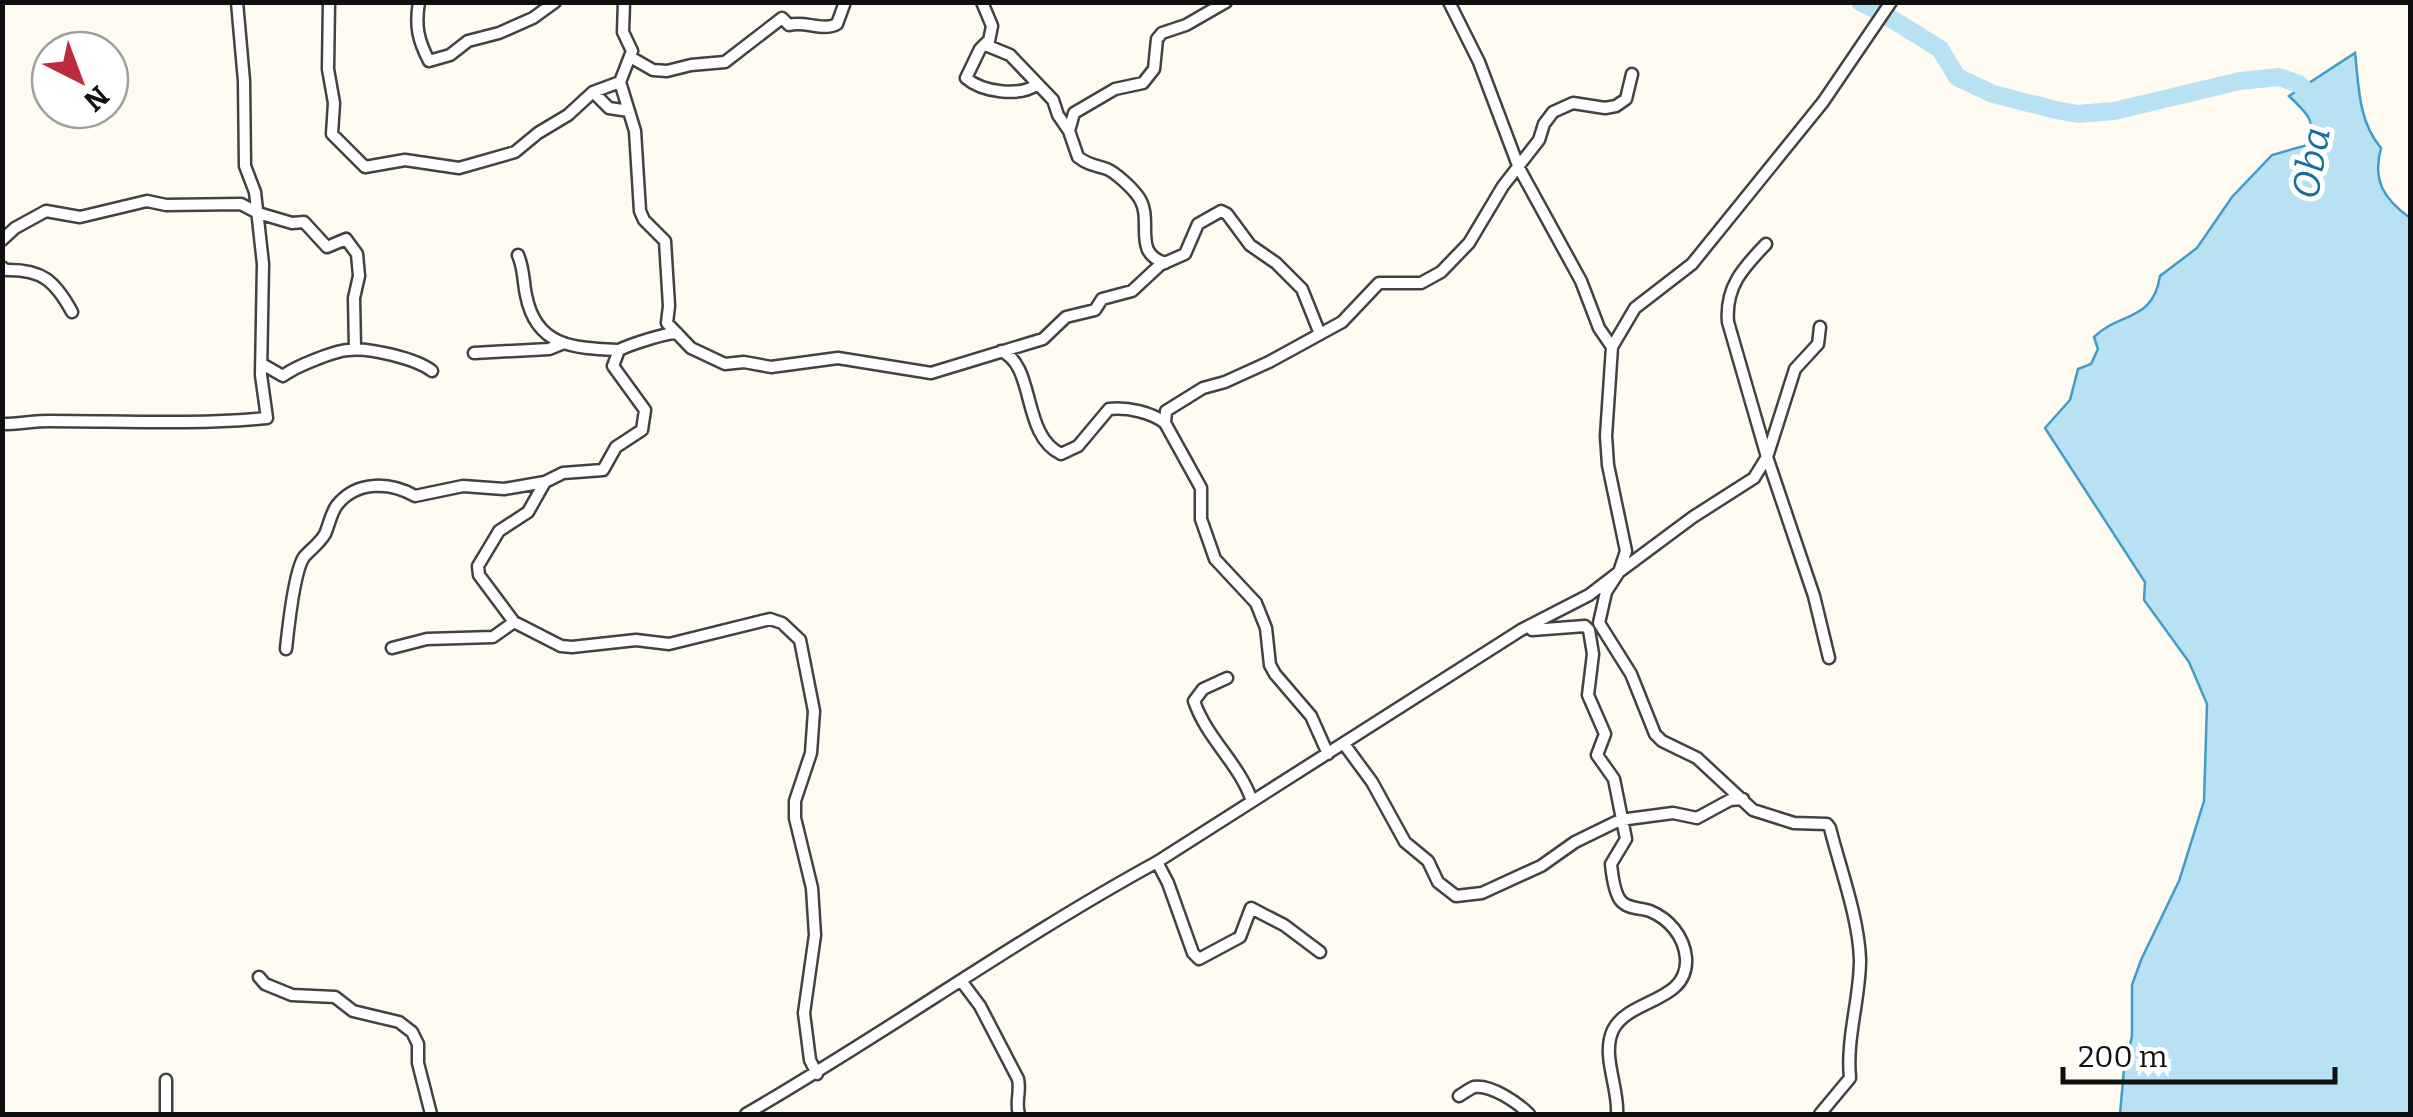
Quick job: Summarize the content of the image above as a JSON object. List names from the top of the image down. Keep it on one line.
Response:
{"water":["Oba"],"scale_bar":"200 m","north":"bottom right"}
